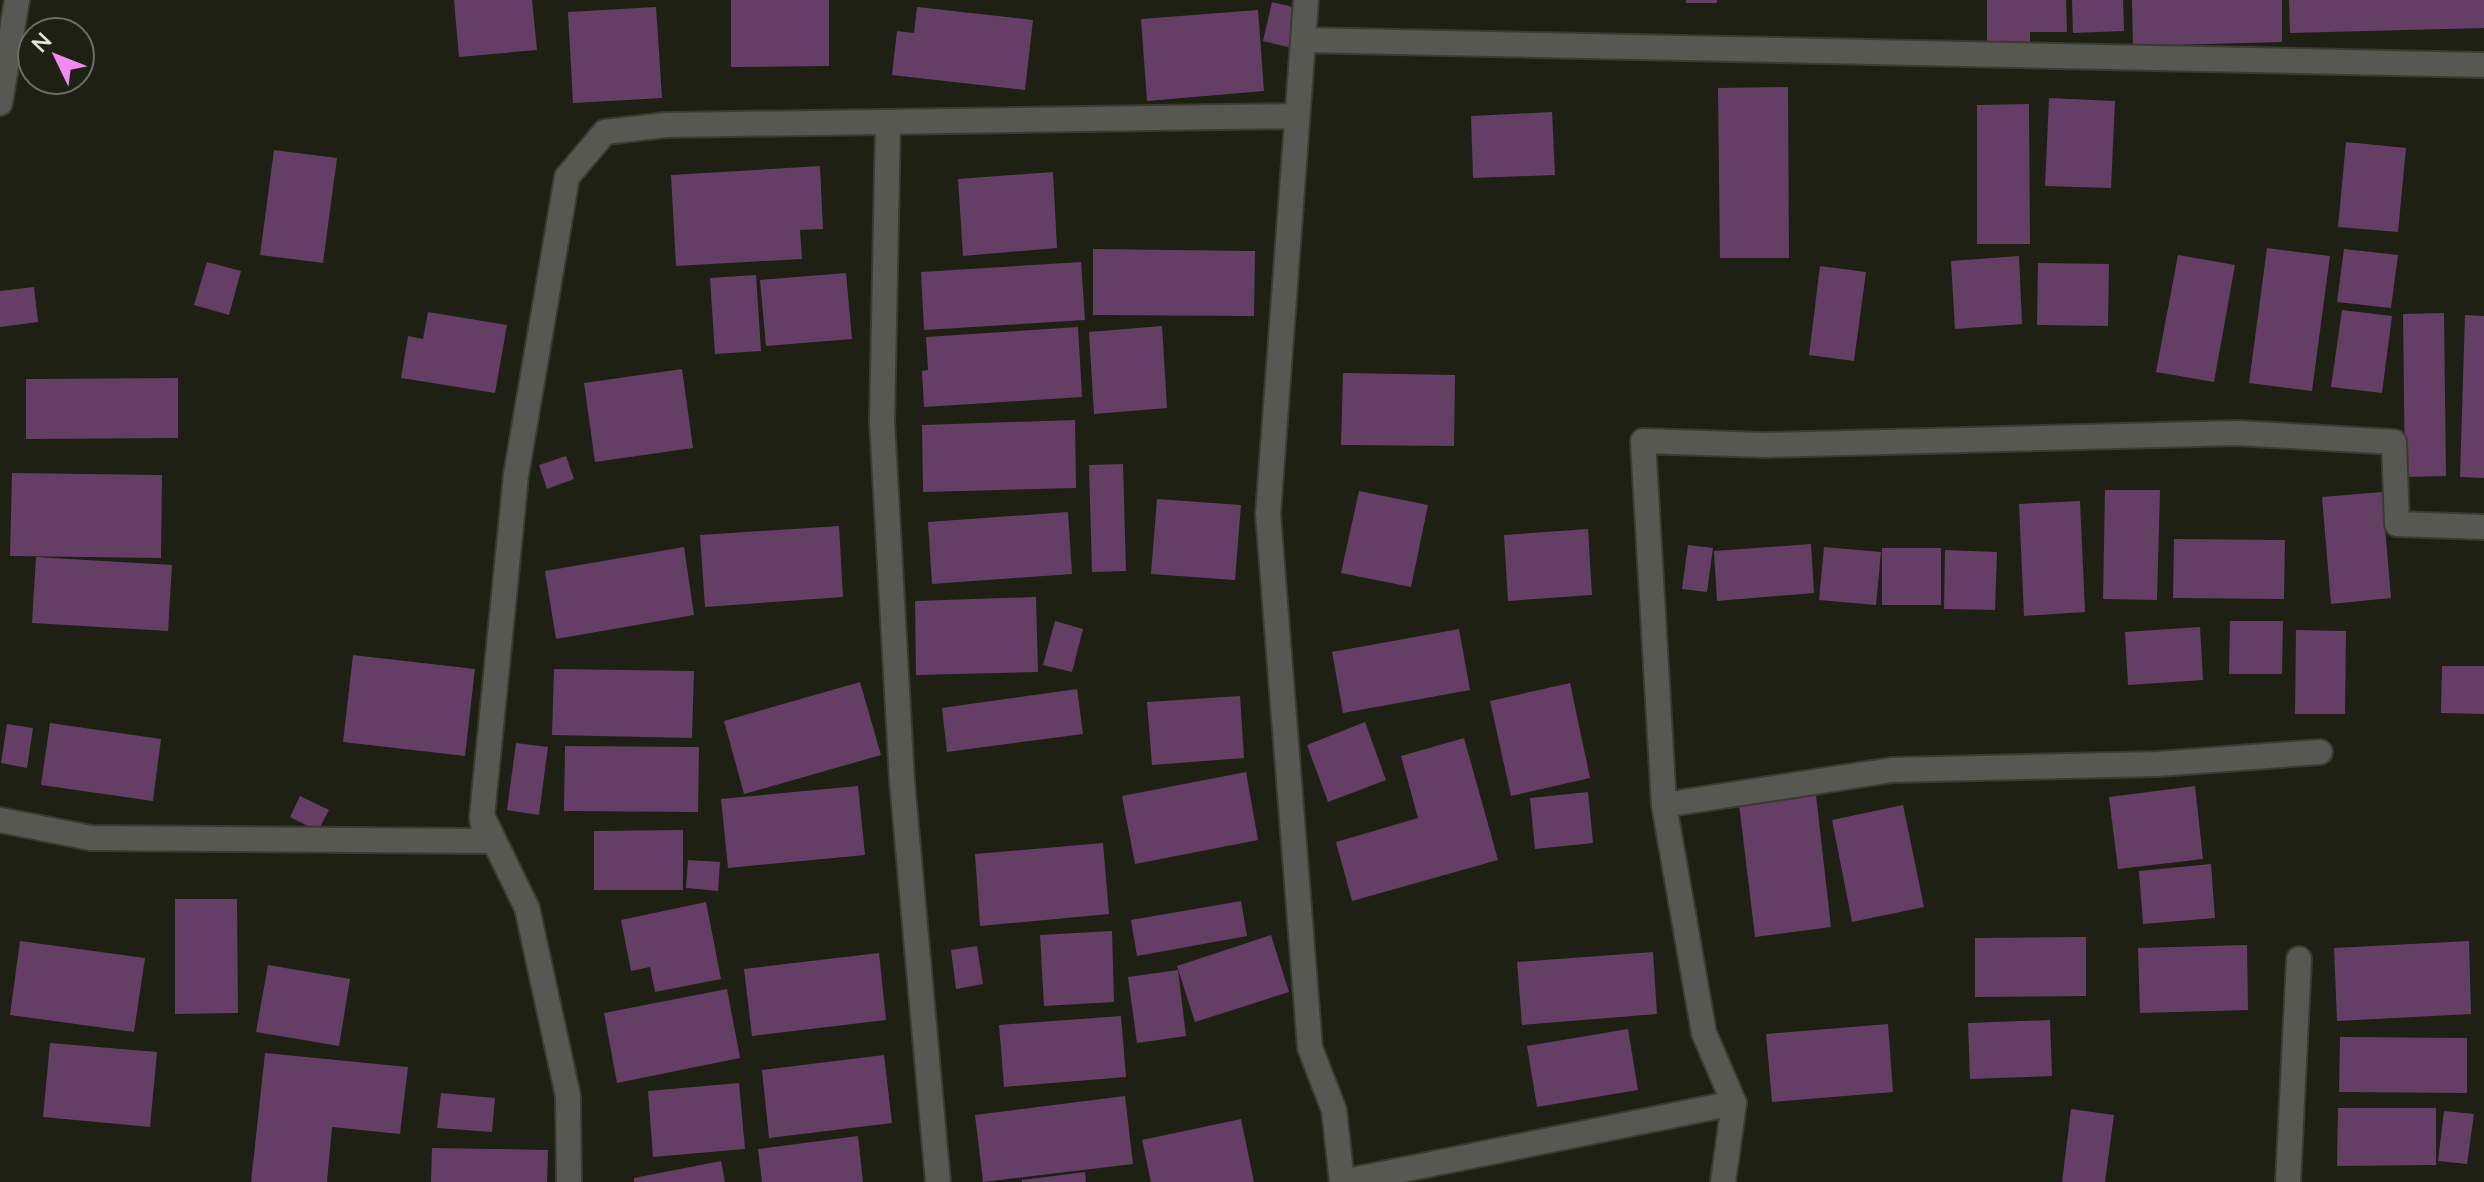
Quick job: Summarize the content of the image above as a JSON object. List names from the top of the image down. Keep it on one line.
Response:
{"north":"top left"}
